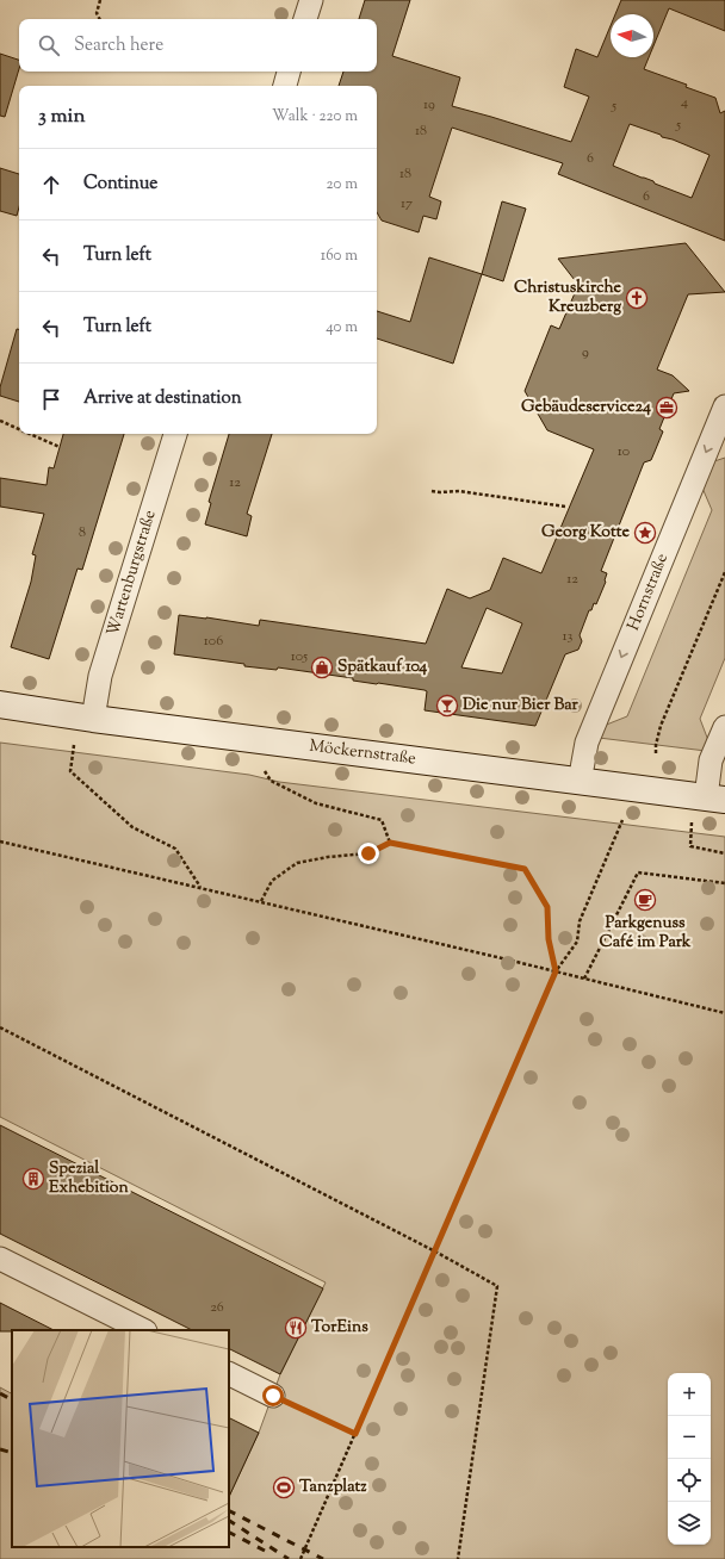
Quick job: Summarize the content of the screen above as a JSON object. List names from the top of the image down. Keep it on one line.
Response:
{"streets":{"street":["Wartenburgstraße","Hornstraße","Möckernstraße"]},"crossings":[["Wartenburgstraße","Möckernstraße"],["Hornstraße","Möckernstraße"]],"one_way":["Hornstraße"],"places":{"church":["Christuskirche Kreuzberg"],"office":["Gebäudeservice24"],"place":["Georg Kotte"],"shop":["Spätkauf 104"],"bar":["Die nur Bier Bar"],"cafe":["Parkgenuss Café im Park"],"building":["Spezial Exhebition"],"restaurant":["TorEins"],"sports":["Tanzplatz"]},"house_numbers":["4","19","5","5","18","6","18","6","17","9","10","12","8","12","13","106","105","26"],"north":"left","page":{"search":"Search here","heading":["3 min","Walk · 220 m"],"list":[["Continue","20 m"],["Turn left","160 m"],["Turn left","40 m"],"Arrive at destination"],"map_buttons":["+","−"]}}
